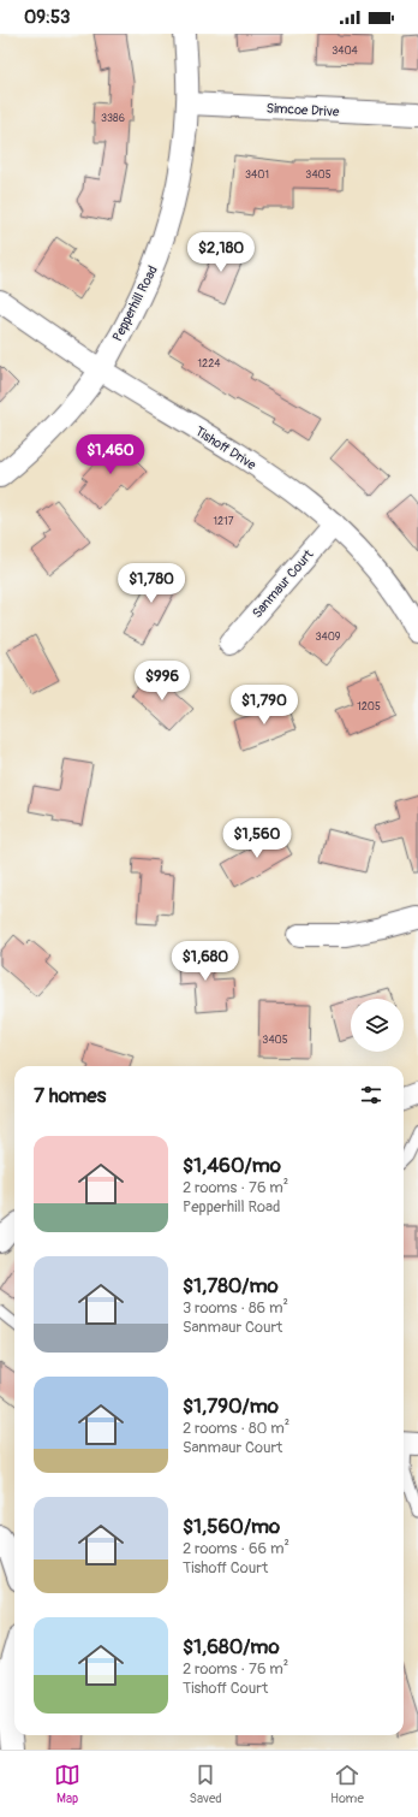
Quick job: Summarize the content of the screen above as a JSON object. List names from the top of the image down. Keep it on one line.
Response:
{"streets":{"street":["Simcoe Drive","Pepperhill Road","Tishoff Drive","Sanmaur Court"]},"crossings":[["Simcoe Drive","Pepperhill Road"],["Pepperhill Road","Tishoff Drive"],["Tishoff Drive","Sanmaur Court"]],"house_numbers":["3404","3386","3401","3405","1224","1217","3409","1205","3405"],"page":{"status":"09:53","price":["$2,180","$1,460","$1,780","$996","$1,790","$1,560","$1,680"],"heading":"7 homes","list":[{"name":"$1,460/mo","note":"2 rooms · 76 m² · Pepperhill Road"},{"name":"$1,780/mo","note":"3 rooms · 86 m² · Sanmaur Court"},{"name":"$1,790/mo","note":"2 rooms · 80 m² · Sanmaur Court"},{"name":"$1,560/mo","note":"2 rooms · 66 m² · Tishoff Court"},{"name":"$1,680/mo","note":"2 rooms · 76 m² · Tishoff Court"}],"tabs":["Map","Saved","Home"]}}
